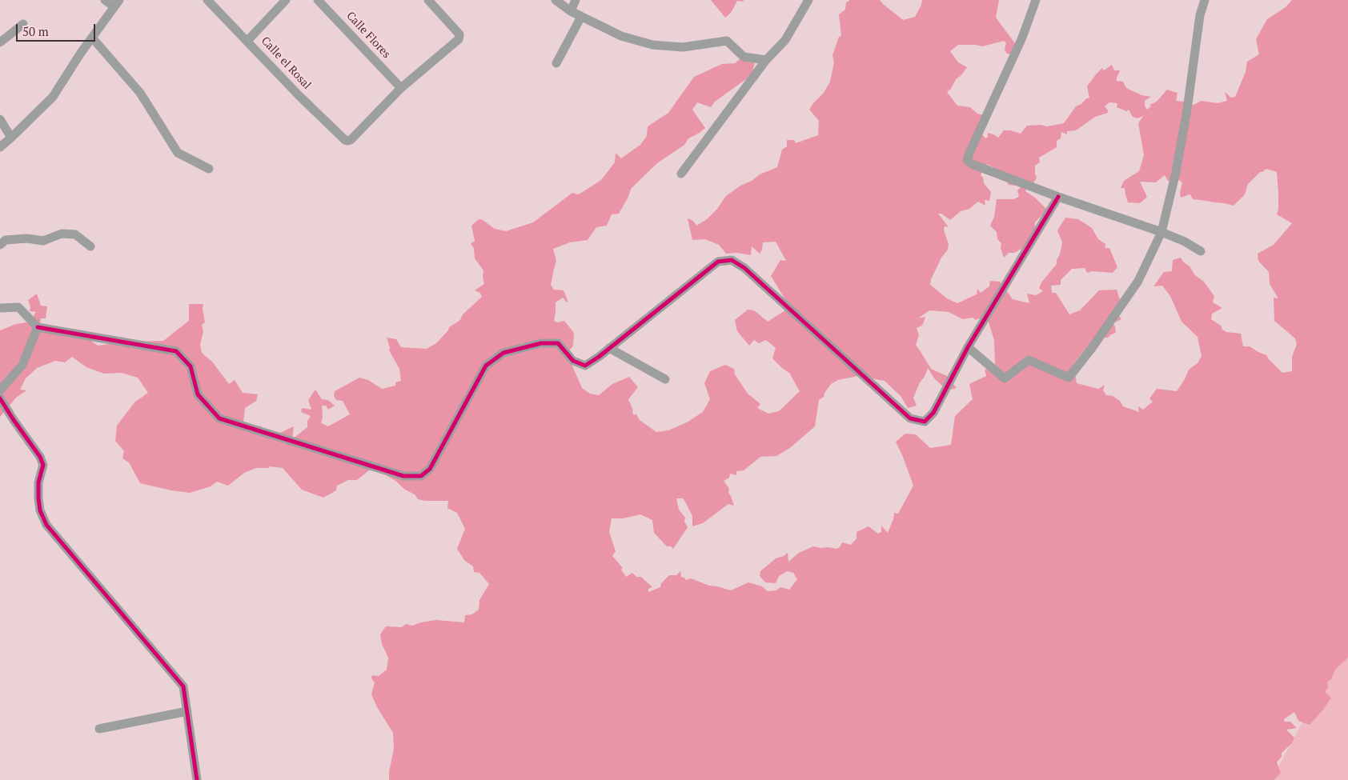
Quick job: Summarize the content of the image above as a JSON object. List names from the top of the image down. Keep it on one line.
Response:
{"streets":{"street":["Calle Flores","Calle el Rosal"]},"crossings":[["Calle Flores","Calle el Rosal"]],"scale_bar":"50 m"}
